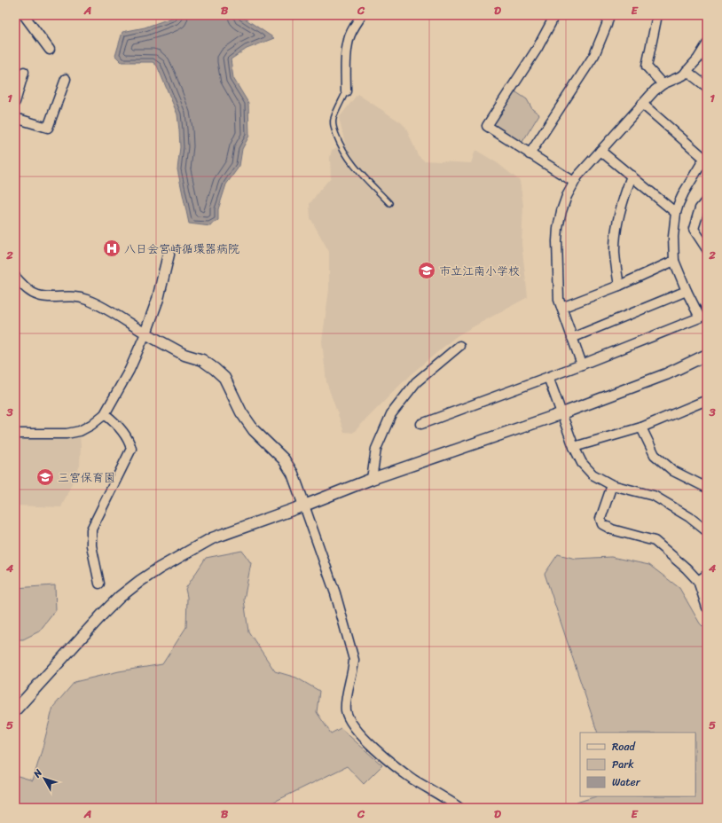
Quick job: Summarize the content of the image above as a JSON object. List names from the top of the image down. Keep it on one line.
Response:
{"places":{"hospital":["八日会宮崎循環器病院"],"school or university":["市立江南小学校","三宮保育園"]},"legend":["Road","Park","Water"],"north":"top left","grid":{"columns":["A","B","C","D","E"],"rows":["1","2","3","4","5"]}}
